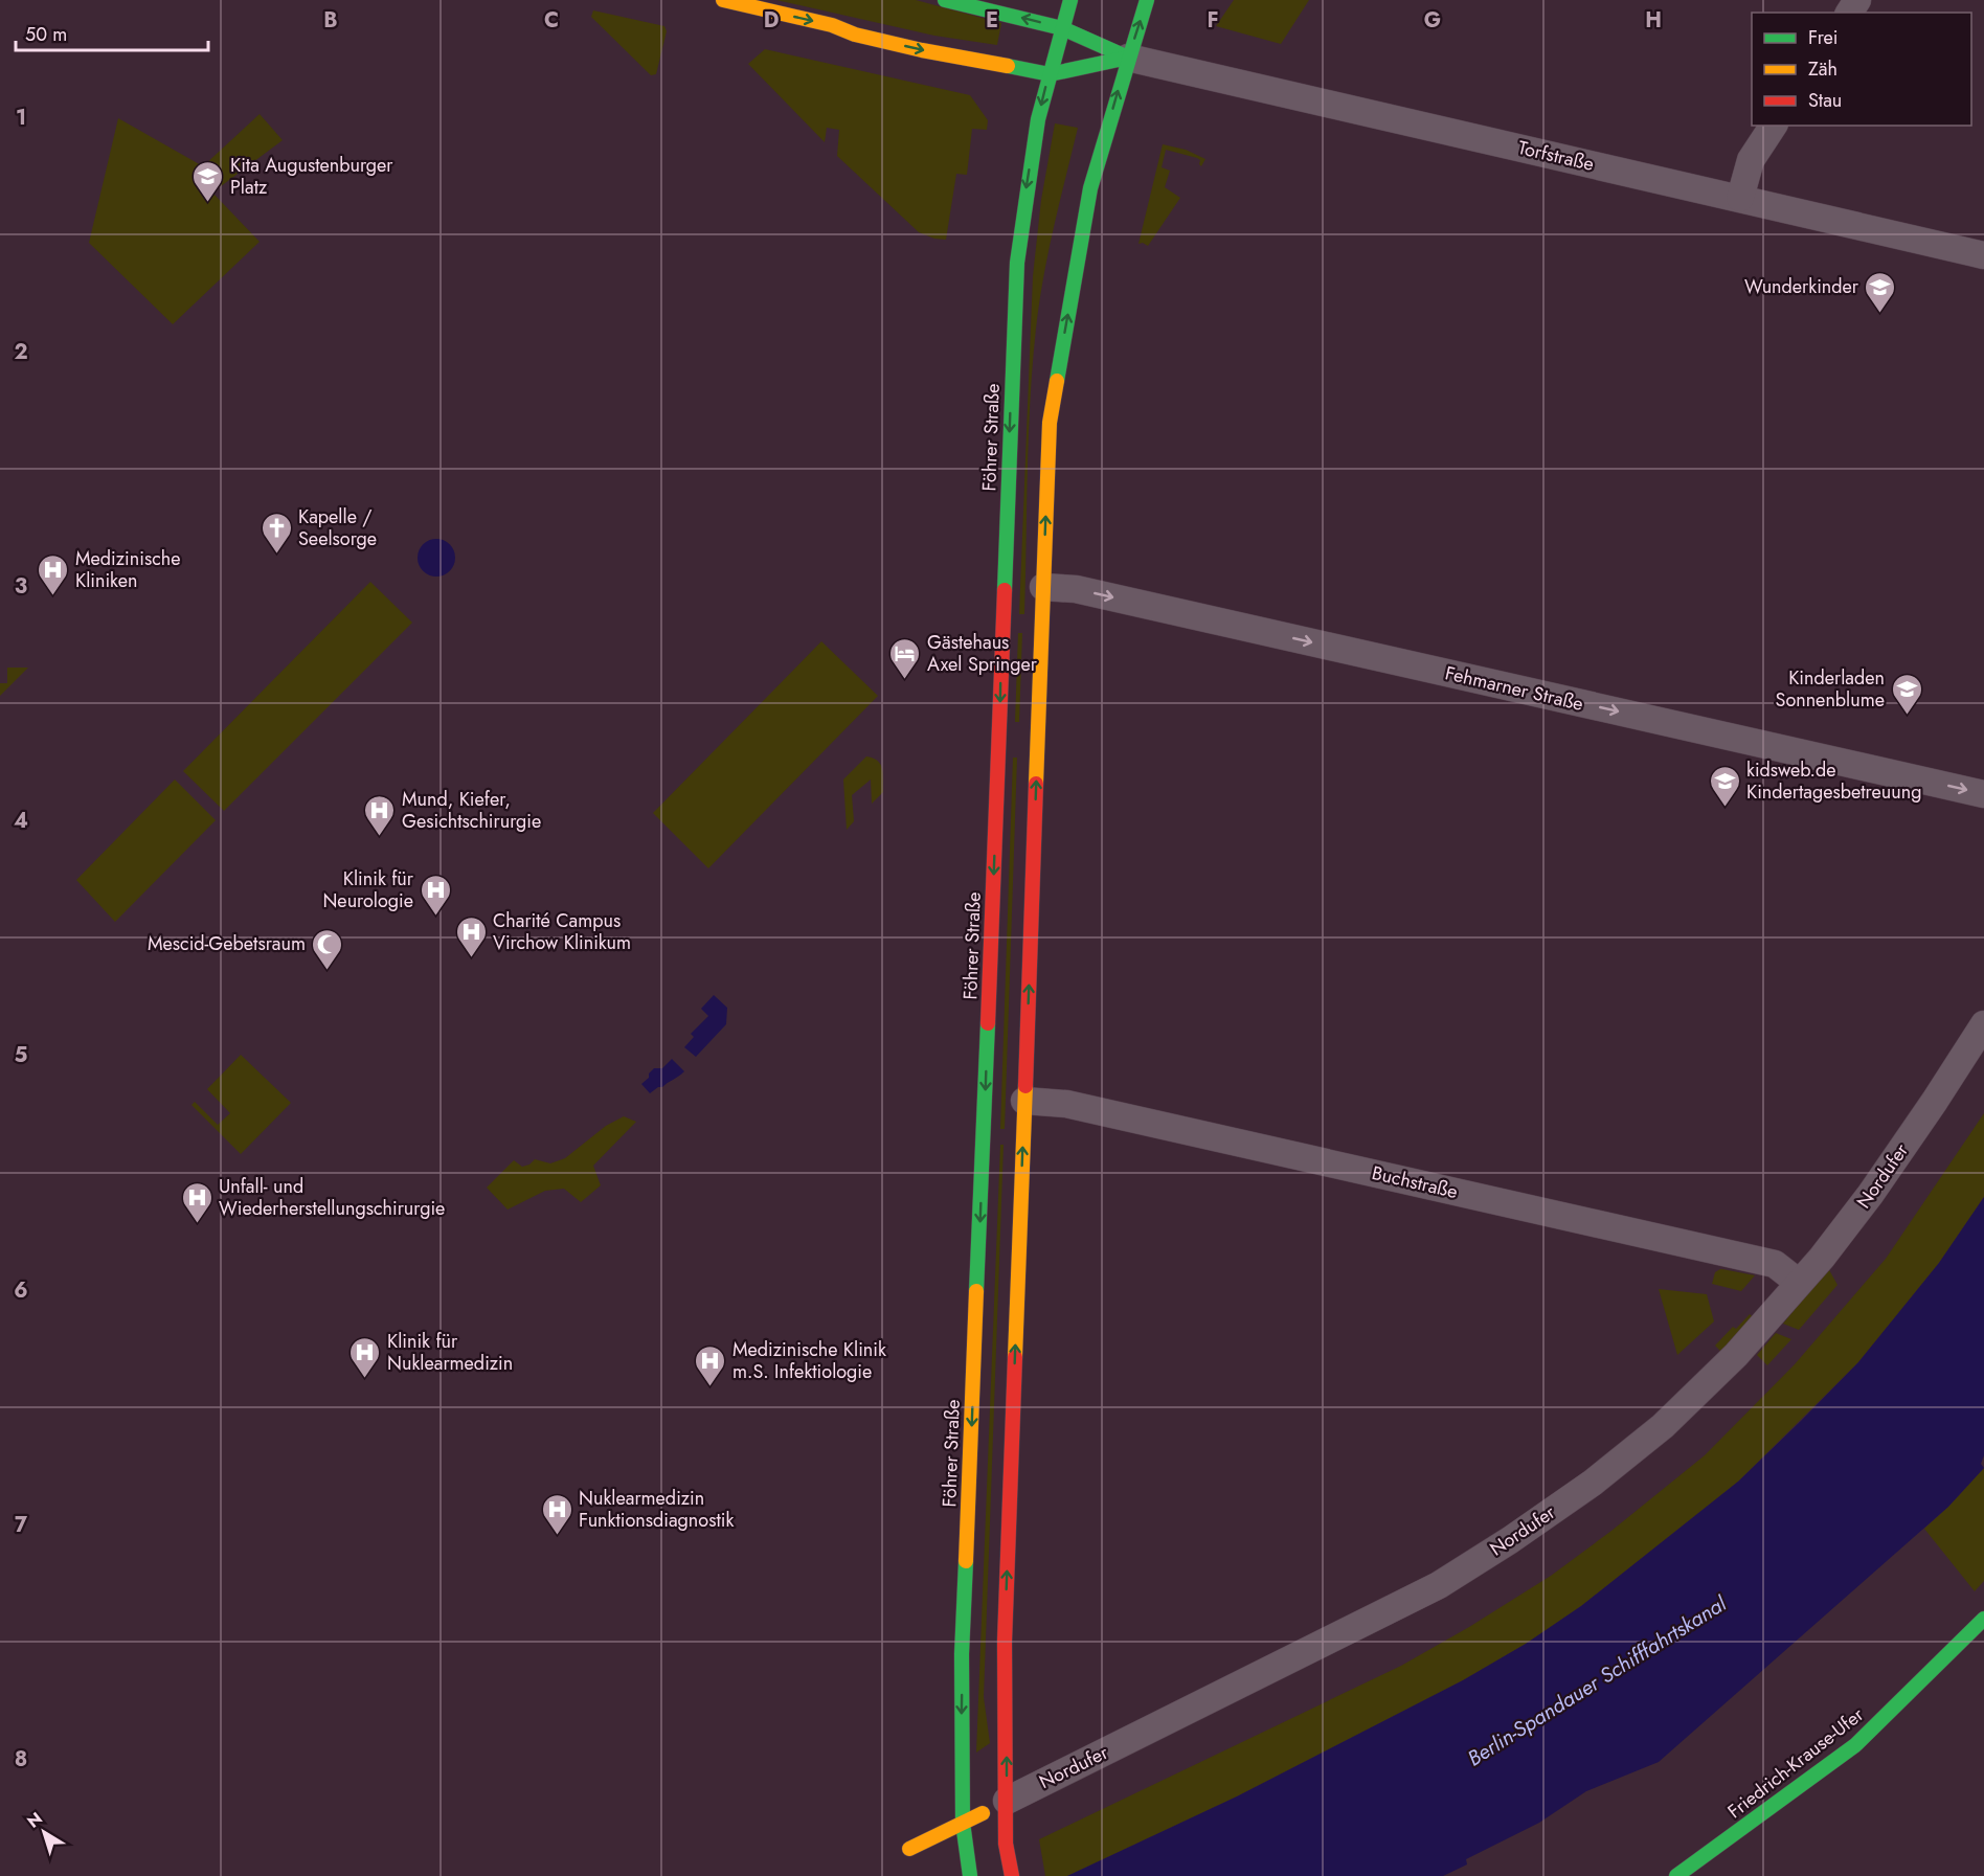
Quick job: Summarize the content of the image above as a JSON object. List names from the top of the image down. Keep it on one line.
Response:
{"streets":{"main road":["Föhrer Straße","Nordufer","Friedrich-Krause-Ufer"],"street":["Torfstraße","Fehmarner Straße","Buchstraße"]},"crossings":[["Föhrer Straße","Nordufer"],["Nordufer","Buchstraße"]],"one_way":["Fehmarner Straße"],"water":["Berlin-Spandauer Schifffahrtskanal"],"places":{"school or university":["Kita Augustenburger Platz","Wunderkinder","Kinderladen Sonnenblume","kidsweb.de Kindertagesbetreuung"],"church":["Kapelle / Seelsorge"],"hospital":["Medizinische Kliniken","Mund, Kiefer, Gesichtschirurgie","Klinik für Neurologie","Charité Campus Virchow Klinikum","Unfall- und Wiederherstellungschirurgie","Klinik für Nuklearmedizin","Medizinische Klinik m.S. Infektiologie","Nuklearmedizin Funktionsdiagnostik"],"hotel":["Gästehaus Axel Springer"],"mosque":["Mescid-Gebetsraum"]},"legend":["Frei","Zäh","Stau"],"scale_bar":"50 m","north":"top left","grid":{"columns":["B","C","D","E","F","G","H"],"rows":["1","2","3","4","5","6","7","8"]}}
